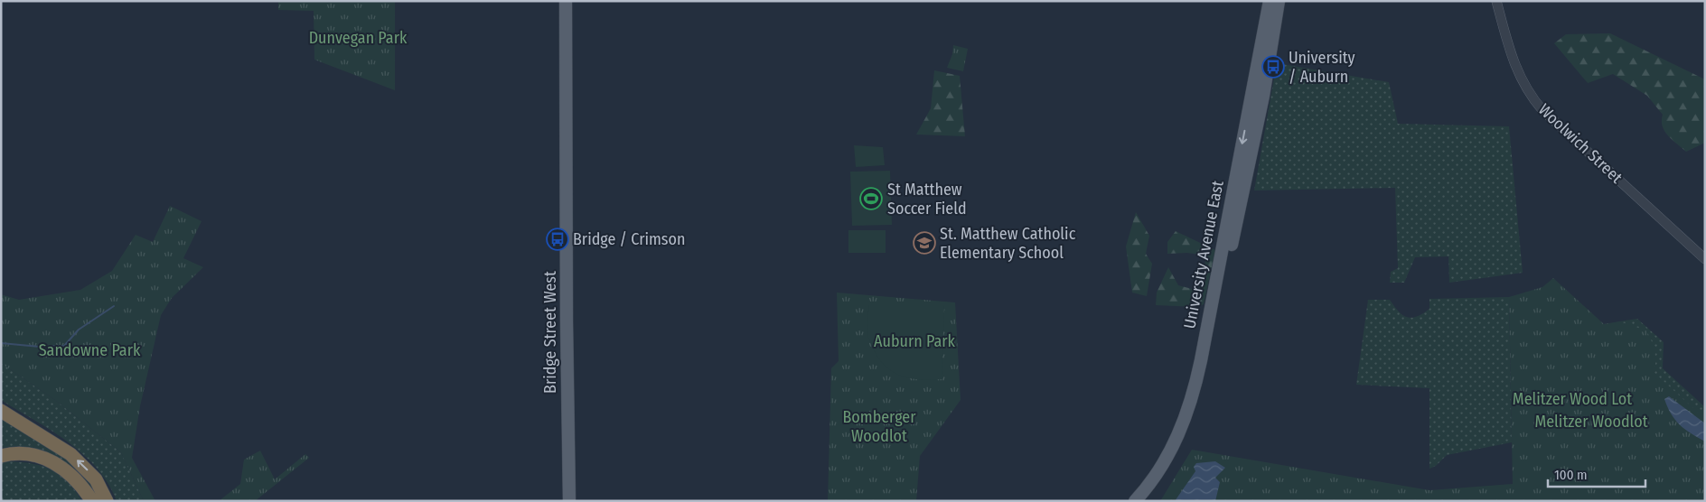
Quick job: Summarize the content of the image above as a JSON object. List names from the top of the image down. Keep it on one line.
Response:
{"streets":{"main road":["University Avenue East","Bridge Street West"],"street":["Woolwich Street"]},"parks":["Dunvegan Park","Auburn Park","Sandowne Park","Melitzer Wood Lot","Bomberger Woodlot","Melitzer Woodlot"],"places":{"bus stop":["University / Auburn","Bridge / Crimson"],"sports":["St Matthew Soccer Field"],"school or university":["St. Matthew Catholic Elementary School"]},"scale_bar":"100 m"}
